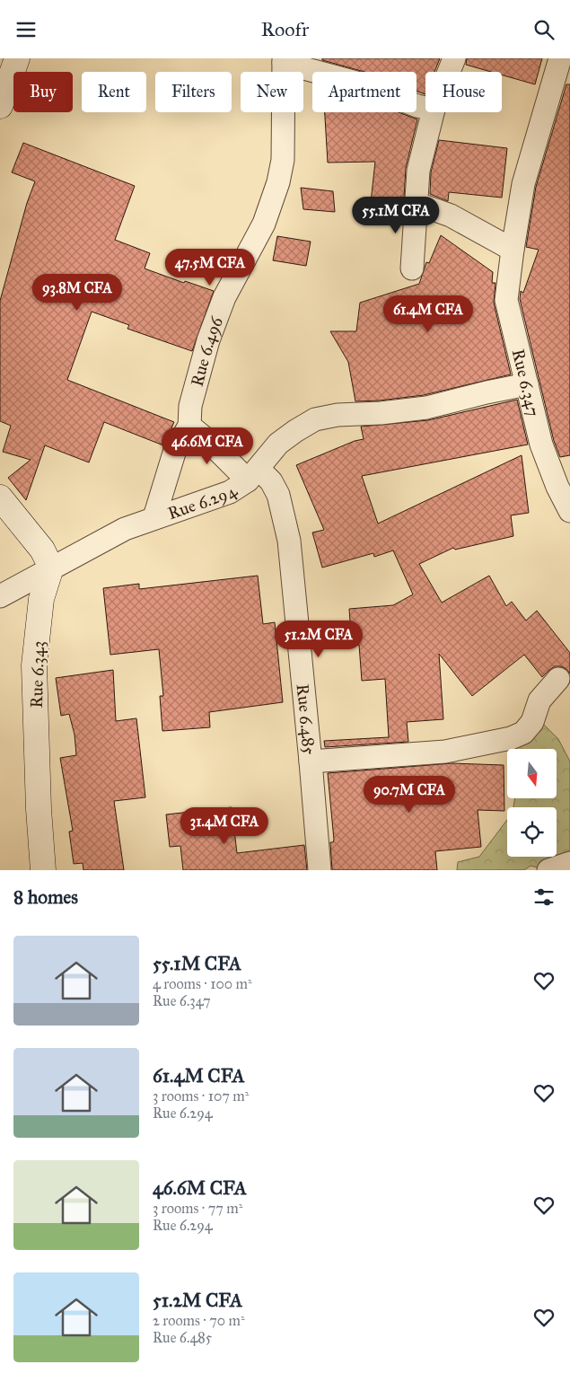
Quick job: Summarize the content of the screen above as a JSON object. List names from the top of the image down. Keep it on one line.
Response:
{"streets":{"street":["Rue 6.496","Rue 6.347","Rue 6.294","Rue 6.343","Rue 6.485"]},"crossings":[["Rue 6.496","Rue 6.294"],["Rue 6.496","Rue 6.485"],["Rue 6.347","Rue 6.294"],["Rue 6.294","Rue 6.343"],["Rue 6.294","Rue 6.485"]],"north":"bottom","page":{"header":"Roofr","chip":["Buy","Rent","Filters","New","Apartment","House"],"price":["55.1M CFA","47.5M CFA","93.8M CFA","61.4M CFA","46.6M CFA","51.2M CFA","90.7M CFA","31.4M CFA"],"heading":"8 homes","list":[{"name":"55.1M CFA","note":"4 rooms · 100 m² · Rue 6.347"},{"name":"61.4M CFA","note":"3 rooms · 107 m² · Rue 6.294"},{"name":"46.6M CFA","note":"3 rooms · 77 m² · Rue 6.294"},{"name":"51.2M CFA","note":"2 rooms · 70 m² · Rue 6.485"}]}}
